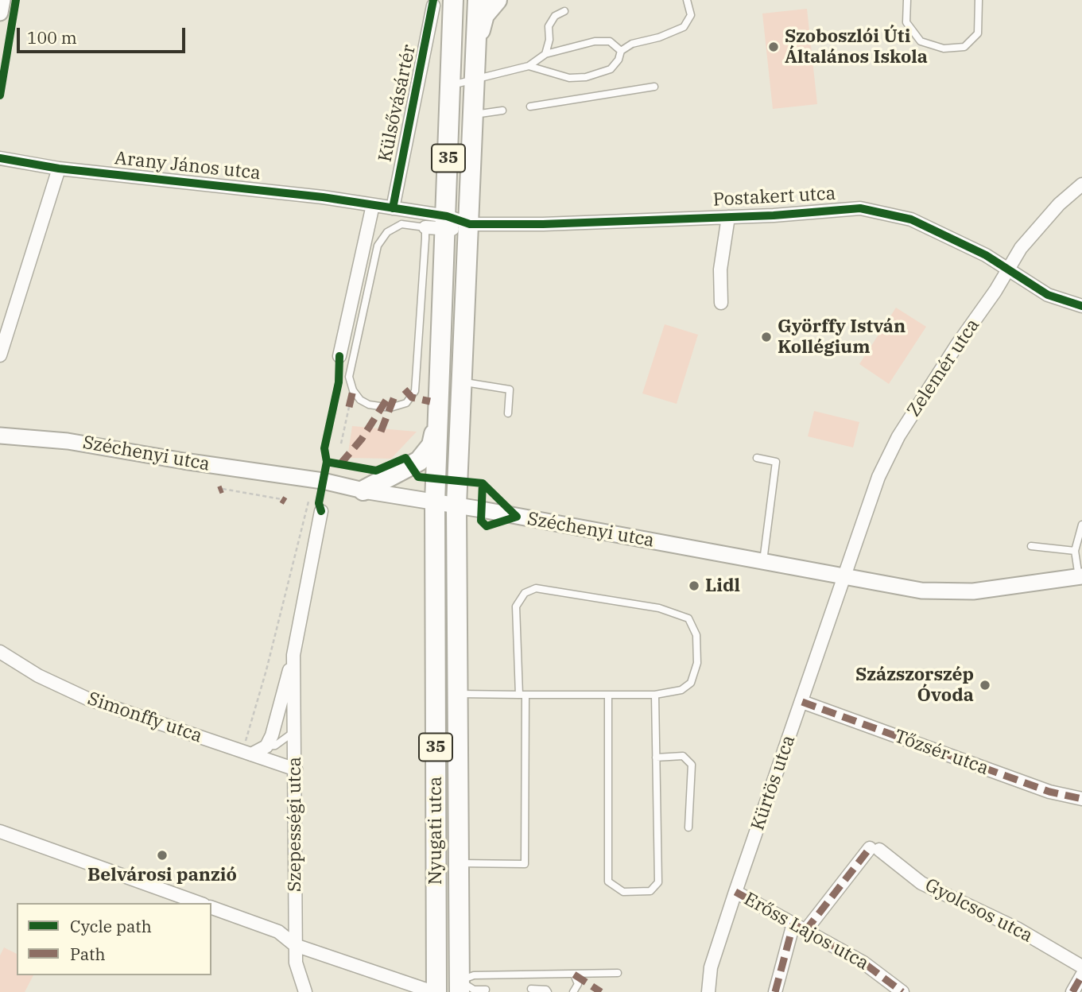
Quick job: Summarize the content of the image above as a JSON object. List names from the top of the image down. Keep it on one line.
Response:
{"streets":{"main road":["35","Nyugati utca"],"street":["Külsővásártér","Arany János utca","Postakert utca","Zelemér utca","Széchenyi utca","Simonffy utca","Tőzsér utca","Kürtös utca","Szepességi utca","Gyolcsos utca","Erőss Lajos utca"]},"crossings":[["35","Postakert utca"],["35","Széchenyi utca"],["35","Nyugati utca"],["Postakert utca","Zelemér utca"],["Zelemér utca","Széchenyi utca"],["Zelemér utca","Kürtös utca"],["Széchenyi utca","Kürtös utca"],["Széchenyi utca","Nyugati utca"],["Simonffy utca","Szepességi utca"],["Tőzsér utca","Kürtös utca"],["Kürtös utca","Erőss Lajos utca"],["Gyolcsos utca","Erőss Lajos utca"]],"places":["Szoboszlói Úti Általános Iskola","Györffy István Kollégium","Lidl","Százszorszép Óvoda","Belvárosi panzió"],"legend":["Cycle path","Path"],"scale_bar":"100 m"}
